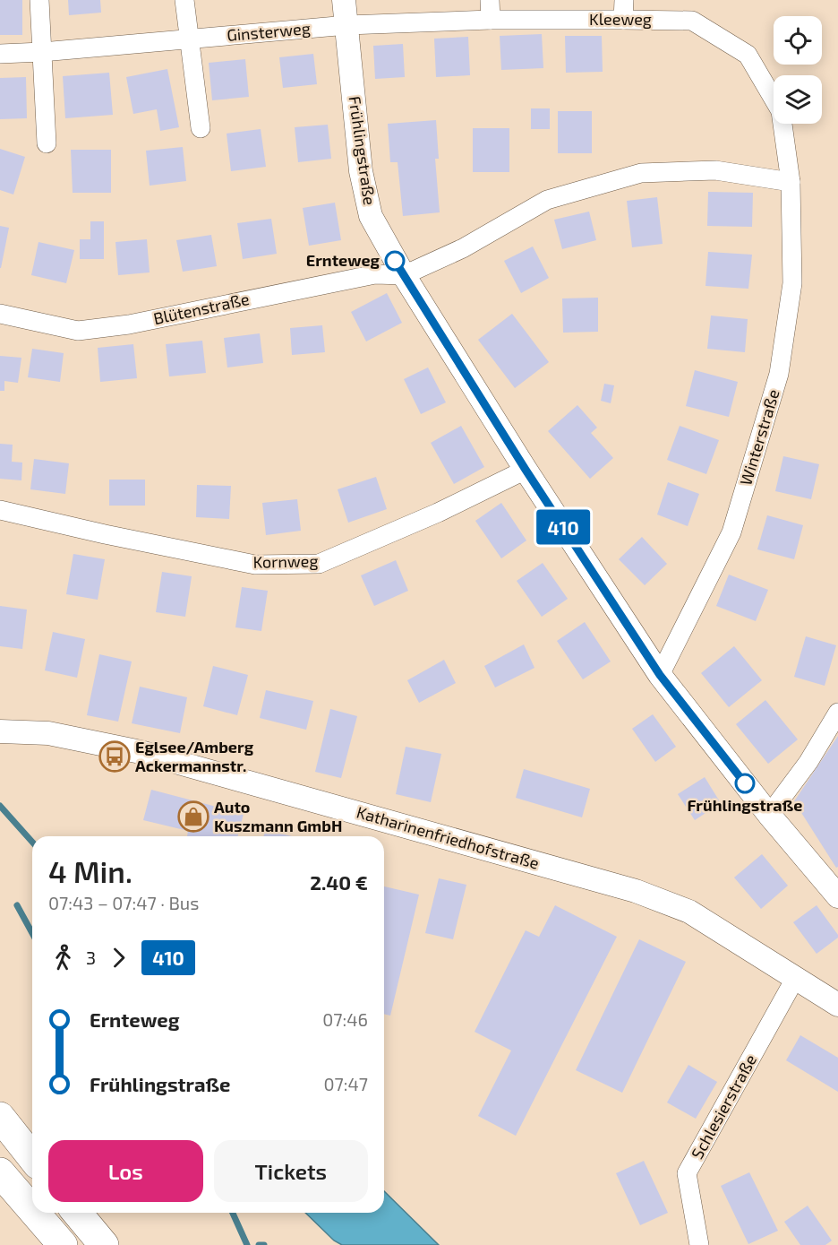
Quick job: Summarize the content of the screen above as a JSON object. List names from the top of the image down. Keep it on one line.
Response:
{"streets":{"street":["Kleeweg","Ginsterweg","Frühlingstraße","Blütenstraße","Winterstraße","Kornweg","Katharinenfriedhofstraße","Schlesierstraße"]},"crossings":[["Kleeweg","Ginsterweg"],["Kleeweg","Frühlingstraße"],["Kleeweg","Winterstraße"],["Ginsterweg","Frühlingstraße"],["Frühlingstraße","Blütenstraße"],["Frühlingstraße","Winterstraße"],["Frühlingstraße","Kornweg"],["Katharinenfriedhofstraße","Schlesierstraße"]],"places":{"other":["Ernteweg","Frühlingstraße"],"bus stop":["Eglsee/Amberg Ackermannstr."],"shop":["Auto Kuszmann GmbH"]},"lines":["bus line 410"],"page":{"on_map":"410","heading":["4 Min.","07:43 – 07:47 · Bus","2.40 €"],"legs":["3","410"],"list":[{"name":"Ernteweg","value":"07:46"},{"name":"Frühlingstraße","value":"07:47"}],"buttons":["Los","Tickets"]}}
